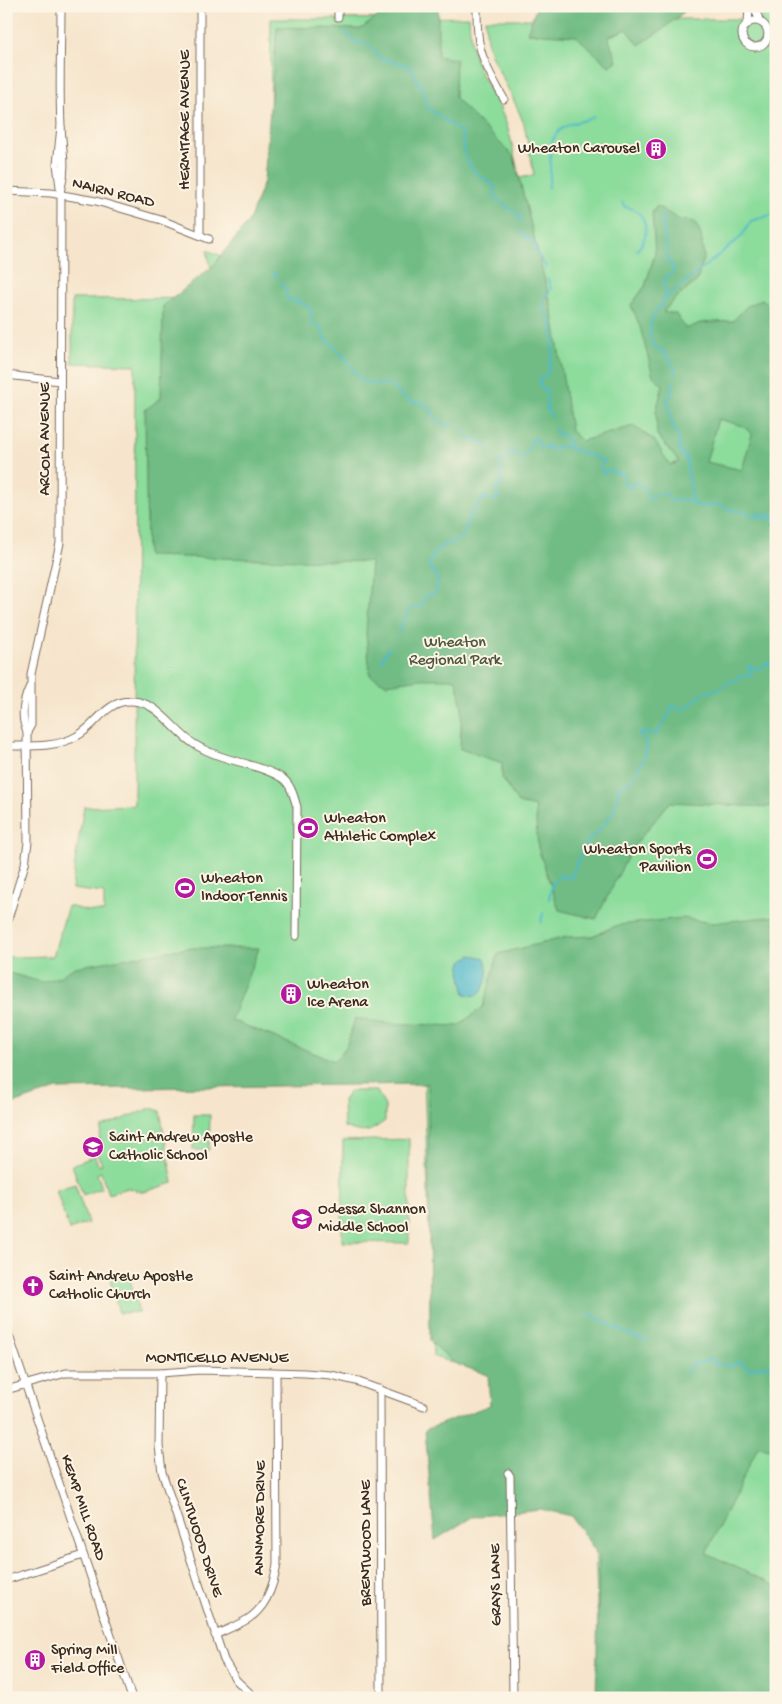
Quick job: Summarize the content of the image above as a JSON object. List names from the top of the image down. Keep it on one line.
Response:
{"streets":{"street":["HERMITAGE AVENUE","NAIRN ROAD","ARCOLA AVENUE","MONTICELLO AVENUE","KEMP MILL ROAD","ANNMORE DRIVE","CLINTWOOD DRIVE","BRENTWOOD LANE","GRAYS LANE"]},"crossings":[["HERMITAGE AVENUE","NAIRN ROAD"],["NAIRN ROAD","ARCOLA AVENUE"],["MONTICELLO AVENUE","KEMP MILL ROAD"],["MONTICELLO AVENUE","ANNMORE DRIVE"],["MONTICELLO AVENUE","CLINTWOOD DRIVE"],["MONTICELLO AVENUE","BRENTWOOD LANE"],["ANNMORE DRIVE","CLINTWOOD DRIVE"]],"parks":["Wheaton Regional Park"],"places":{"building":["Wheaton Carousel","Wheaton Ice Arena","Spring Mill Field Office"],"sports":["Wheaton Athletic Complex","Wheaton Sports Pavilion","Wheaton Indoor Tennis"],"school or university":["Saint Andrew Apostle Catholic School","Odessa Shannon Middle School"],"church":["Saint Andrew Apostle Catholic Church"]}}
